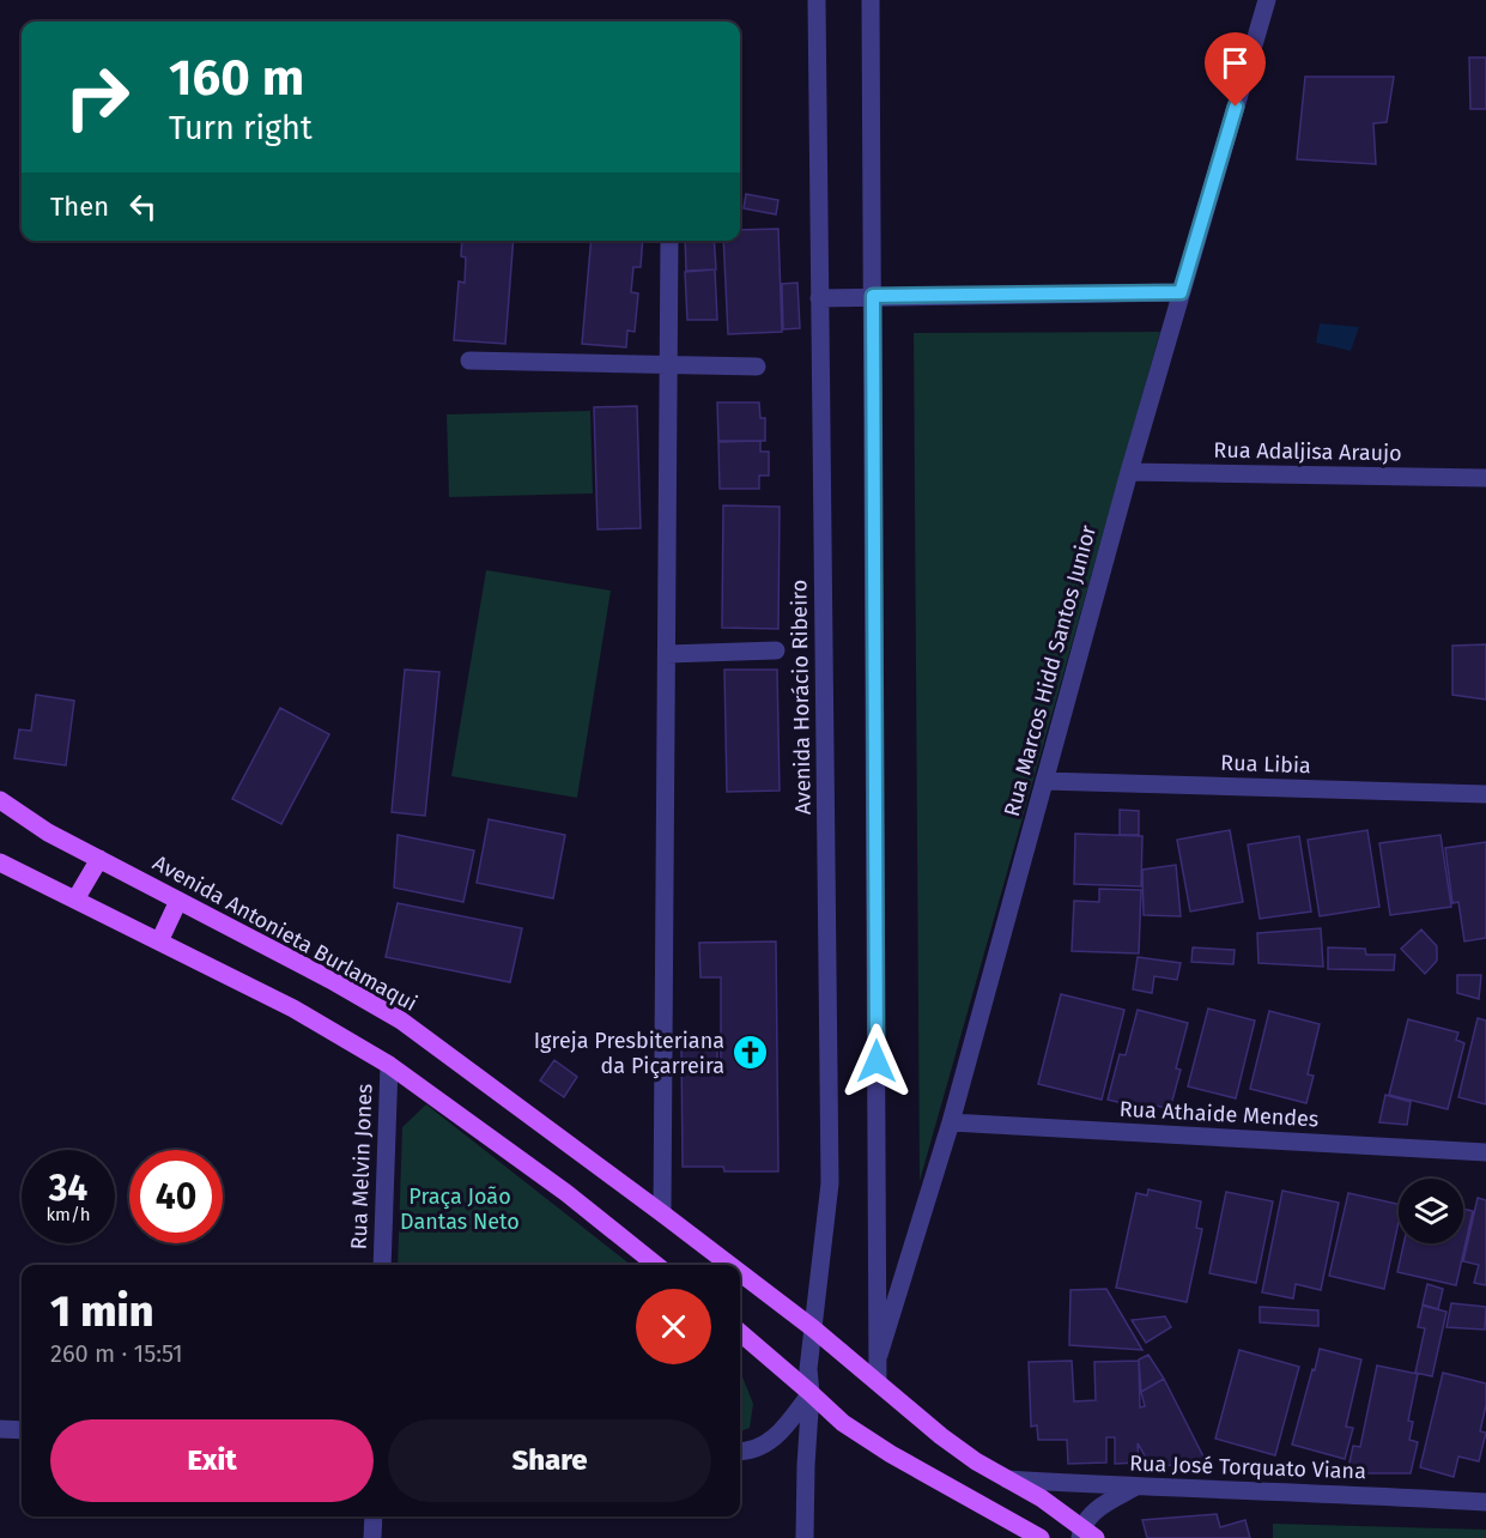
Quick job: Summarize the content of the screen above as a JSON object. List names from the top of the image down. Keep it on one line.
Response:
{"streets":{"main road":["Avenida Antonieta Burlamaqui"],"street":["Rua Adaljisa Araujo","Rua Marcos Hidd Santos Junior","Avenida Horácio Ribeiro","Rua Libia","Rua Athaide Mendes","Rua Melvin Jones","Rua José Torquato Viana"]},"crossings":[["Rua Adaljisa Araujo","Rua Marcos Hidd Santos Junior"],["Rua Marcos Hidd Santos Junior","Rua Libia"],["Rua Marcos Hidd Santos Junior","Rua Athaide Mendes"],["Avenida Horácio Ribeiro","Avenida Antonieta Burlamaqui"],["Avenida Antonieta Burlamaqui","Rua José Torquato Viana"]],"parks":["Praça João Dantas Neto"],"places":{"church":["Igreja Presbiteriana da Piçarreira"]},"page":{"turn":["160 m","Turn right"],"then":"Then","speed":"34 km/h","limit":"40","heading":["1 min","260 m · 15:51"],"buttons":["Exit","Share"]}}
